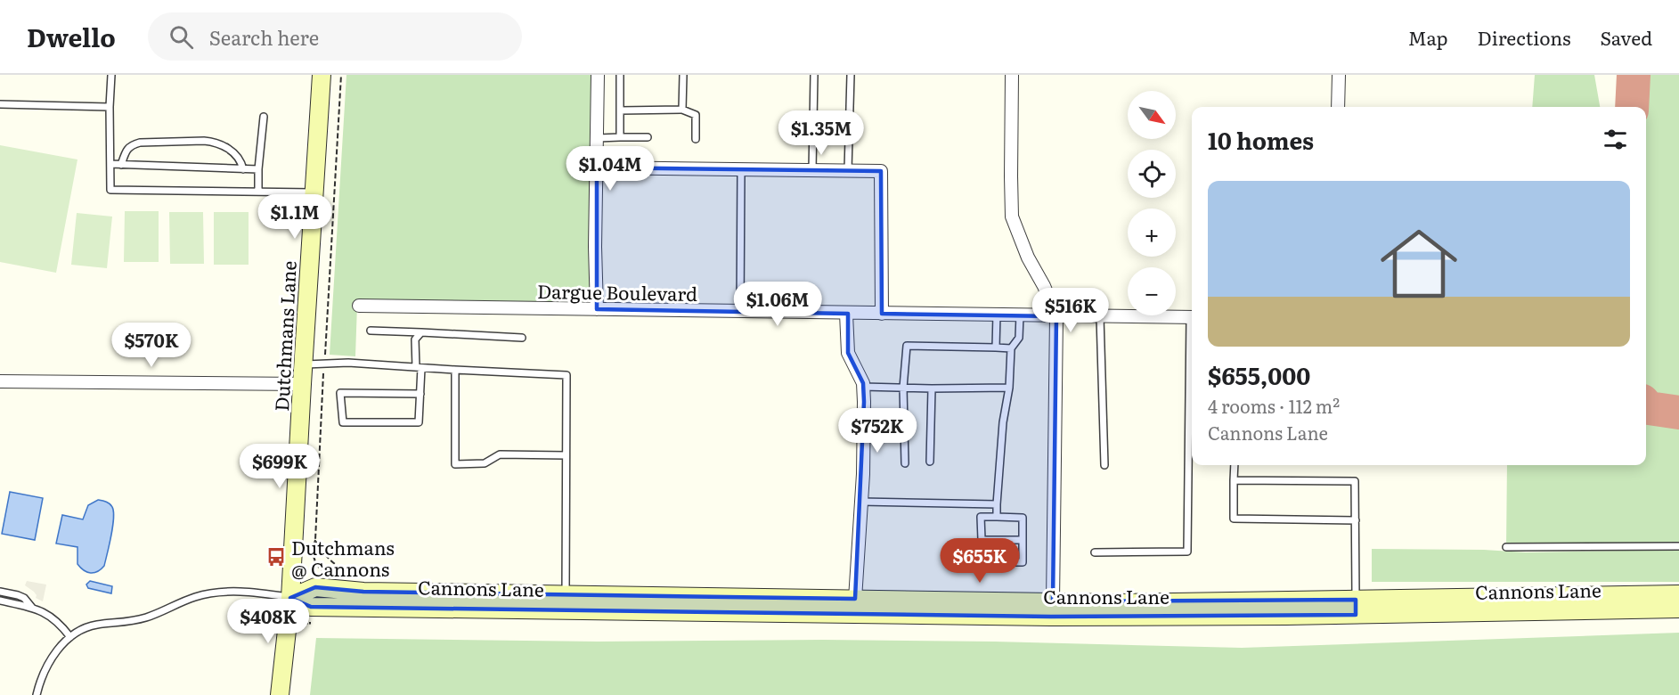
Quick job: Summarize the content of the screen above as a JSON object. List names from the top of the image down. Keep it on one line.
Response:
{"streets":{"main road":["Dutchmans Lane","Cannons Lane"],"street":["Dargue Boulevard"]},"crossings":[["Dutchmans Lane","Cannons Lane"]],"places":{"bus stop":["Dutchmans @ Cannons"]},"north":"bottom right","page":{"header":"Dwello","search":"Search here","nav":["Map","Directions","Saved"],"map_buttons":["+","−"],"heading":"10 homes","price":["$1.35M","$1.04M","$1.1M","$1.06M","$516K","$570K","$752K","$699K","$655K","$408K"],"list":[{"name":"$655,000","note":"4 rooms · 112 m² · Cannons Lane"}]}}
